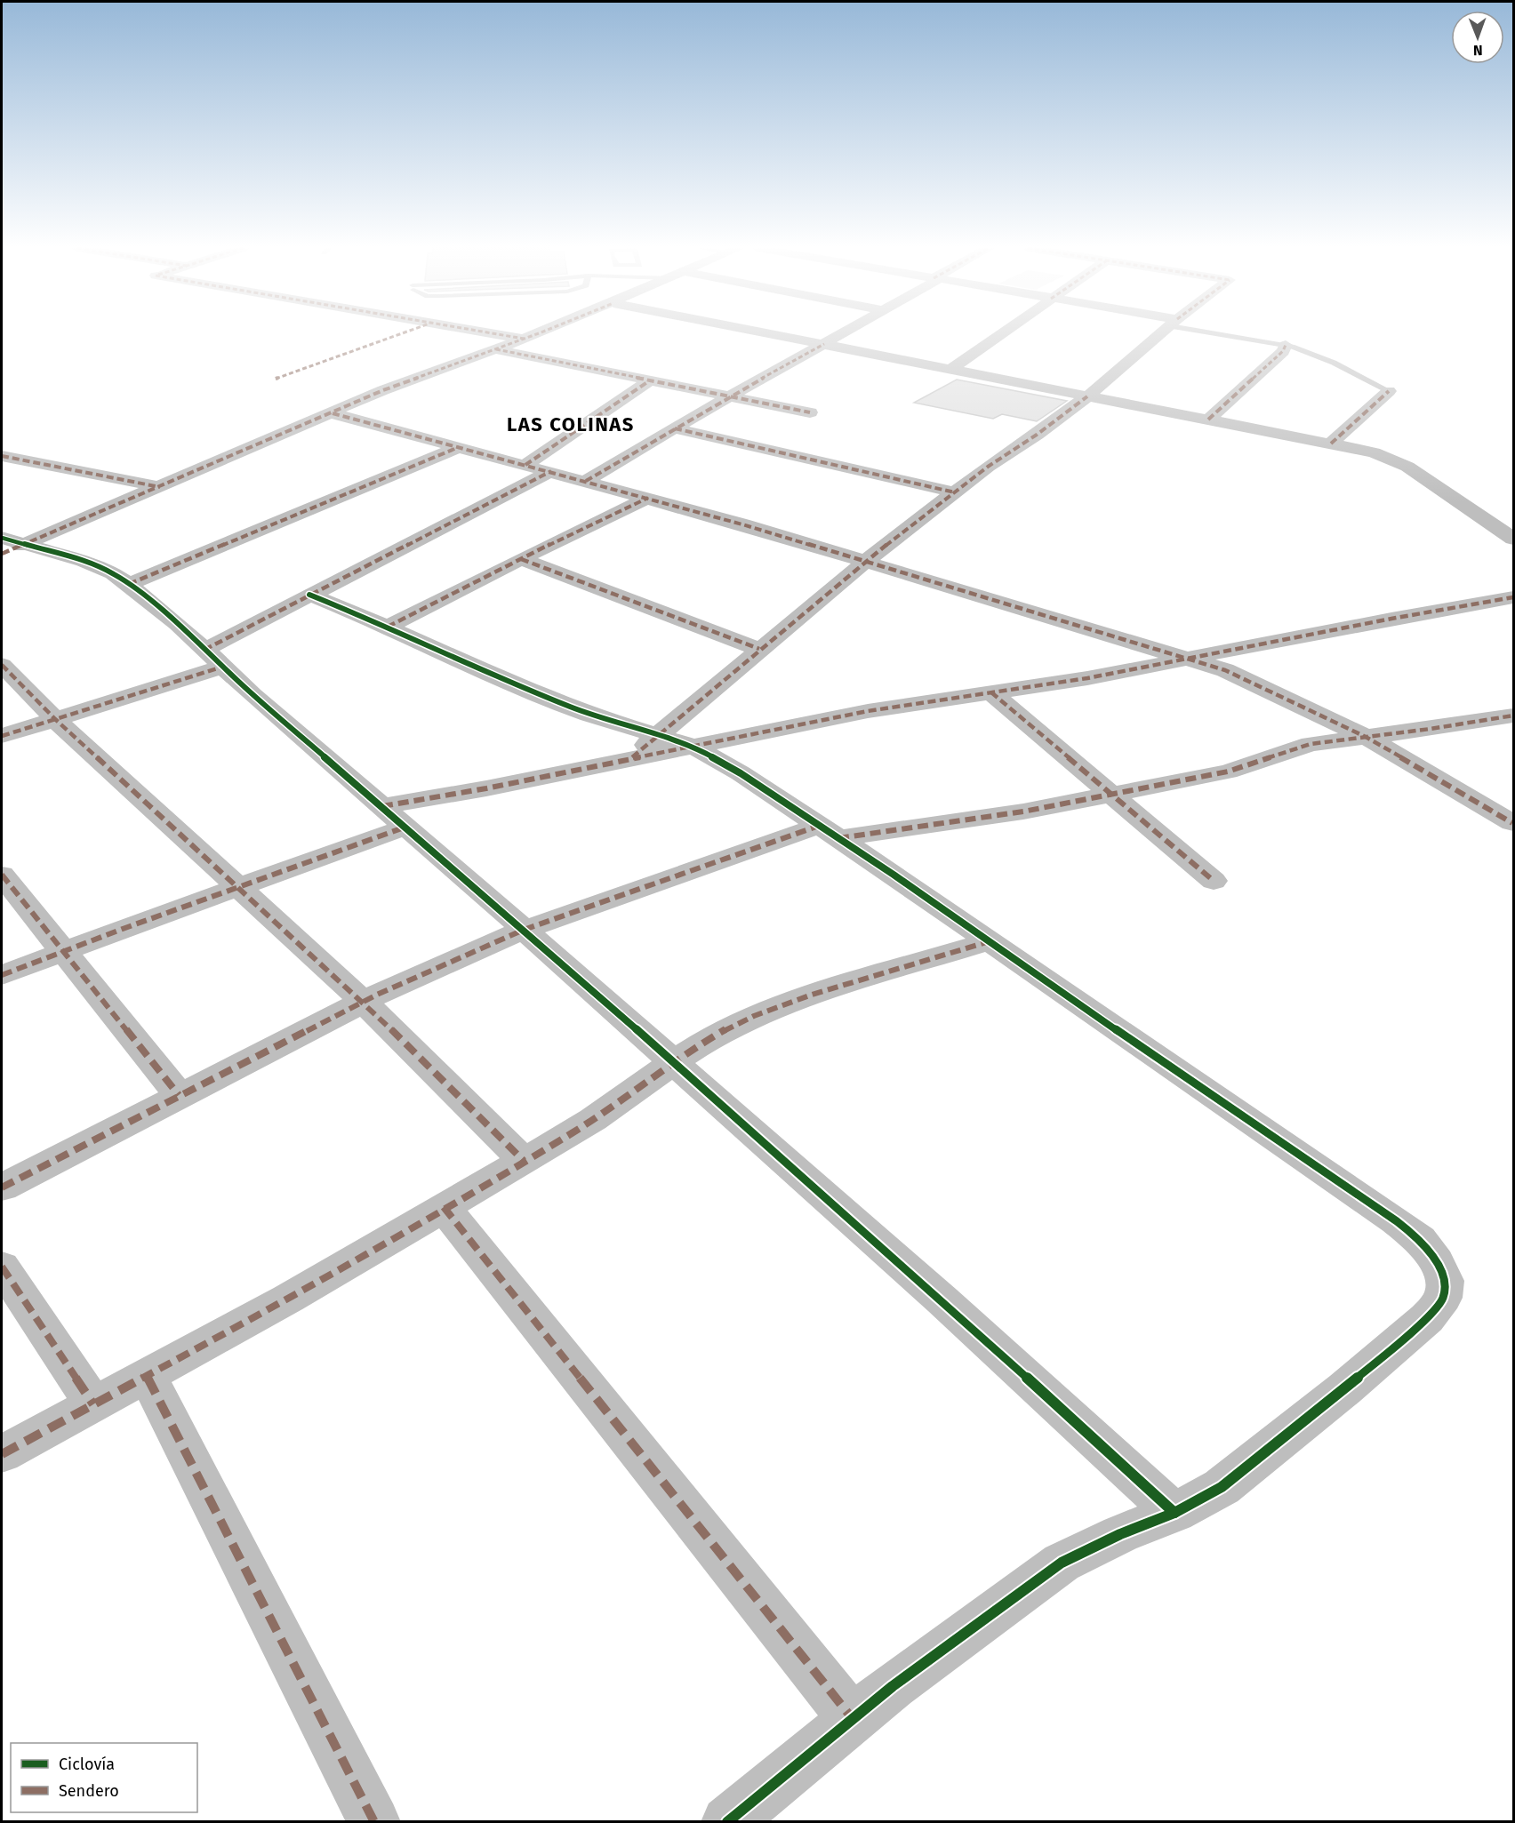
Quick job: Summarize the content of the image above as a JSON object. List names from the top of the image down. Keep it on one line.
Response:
{"districts":["LAS COLINAS"],"legend":["Ciclovía","Sendero"],"north":"bottom"}
